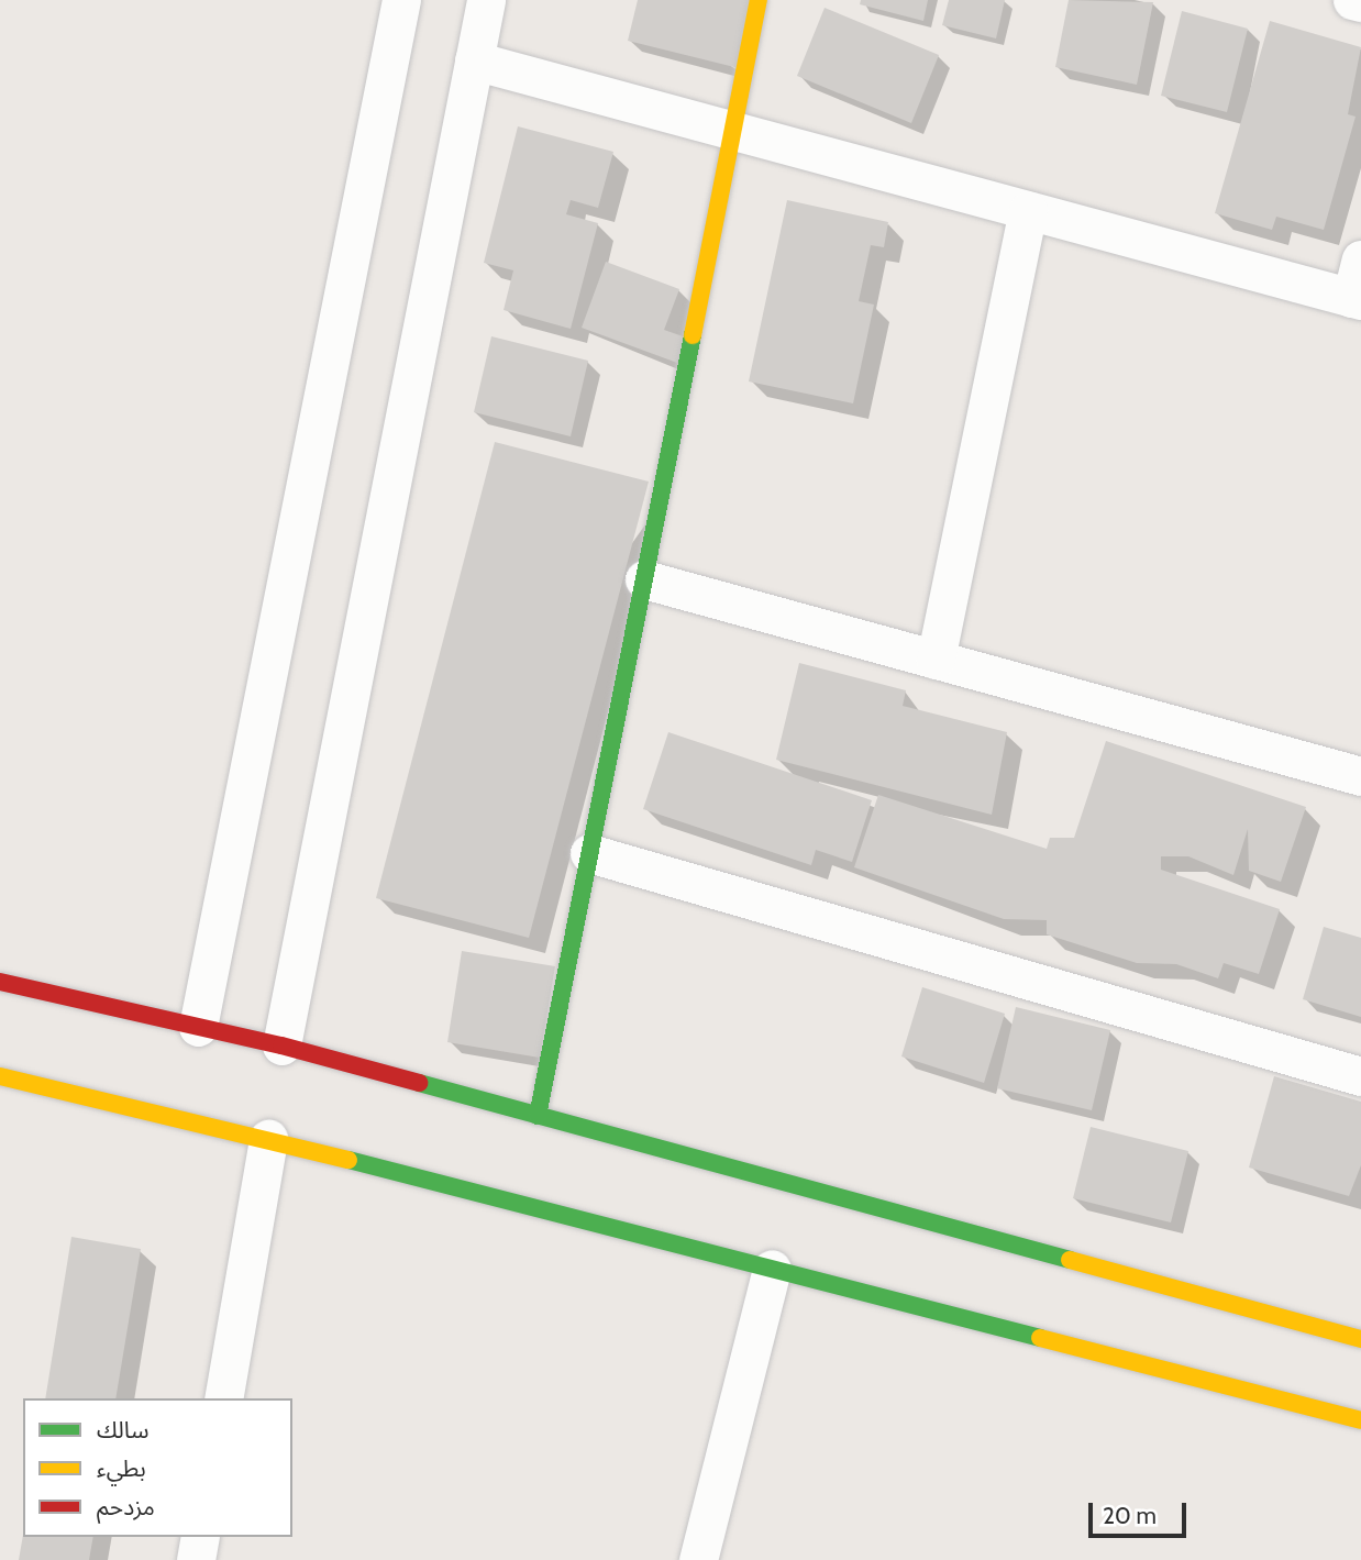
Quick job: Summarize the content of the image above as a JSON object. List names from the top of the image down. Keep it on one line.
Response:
{"legend":["سالك","بطيء","مزدحم"],"scale_bar":"20 m"}
